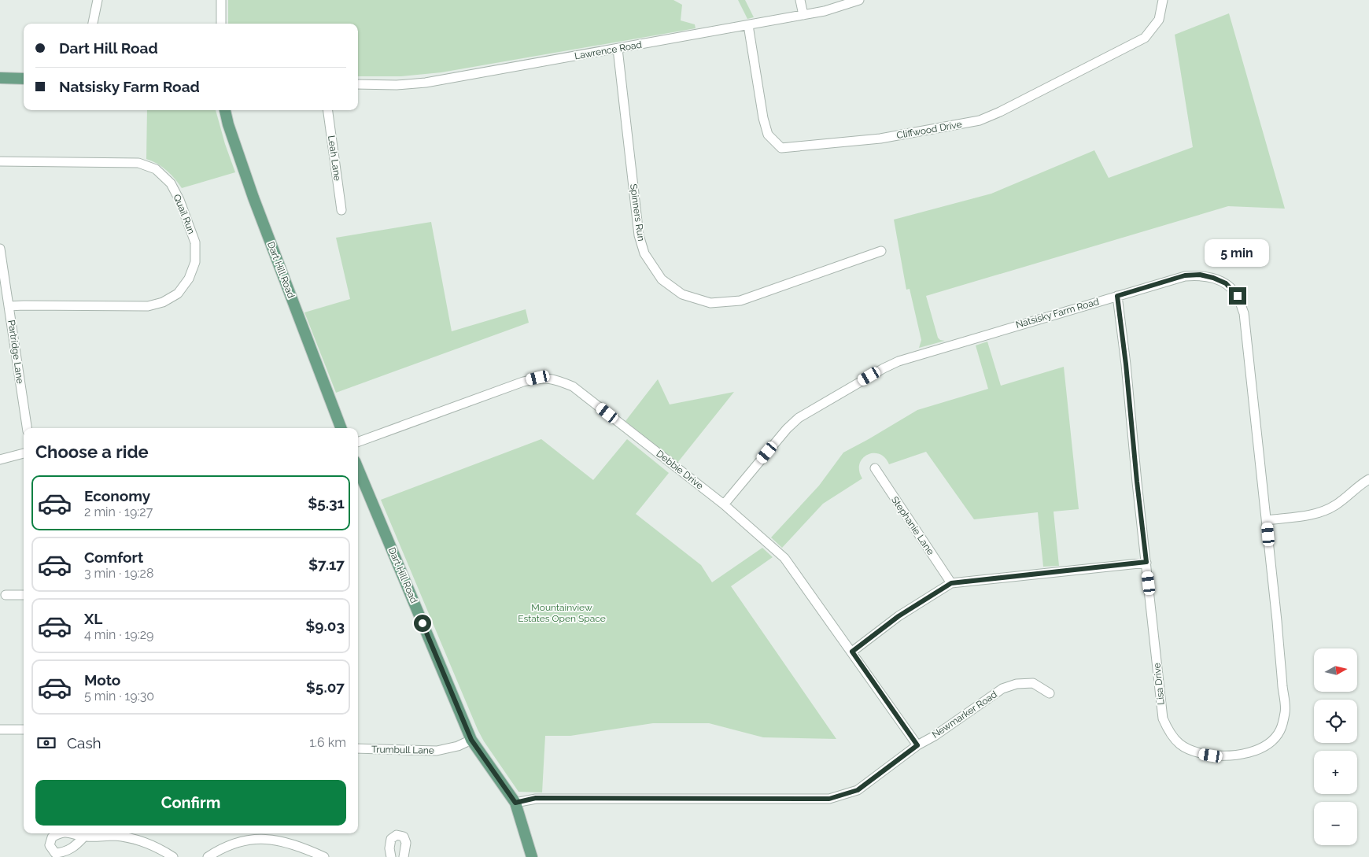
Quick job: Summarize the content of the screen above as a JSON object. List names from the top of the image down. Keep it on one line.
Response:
{"streets":{"main road":["Dart Hill Road"],"street":["Lawrence Road","Cliffwood Drive","Leah Lane","Spinners Run","Quail Run","Natsisky Farm Road","Partridge Lane","Debbie Drive","Stephanie Lane","Lisa Drive","Newmarker Road","Trumbull Lane"]},"crossings":[["Lawrence Road","Cliffwood Drive"],["Lawrence Road","Spinners Run"],["Quail Run","Partridge Lane"],["Dart Hill Road","Newmarker Road"],["Dart Hill Road","Trumbull Lane"],["Natsisky Farm Road","Debbie Drive"],["Natsisky Farm Road","Lisa Drive"],["Debbie Drive","Newmarker Road"]],"parks":["Mountainview Estates Open Space"],"north":"right","page":{"banner":["Dart Hill Road","Natsisky Farm Road"],"bubble":"5 min","heading":"Choose a ride","list":[{"name":"Economy","note":"2 min · 19:27","value":"$5.31"},{"name":"Comfort","note":"3 min · 19:28","value":"$7.17"},{"name":"XL","note":"4 min · 19:29","value":"$9.03"},{"name":"Moto","note":"5 min · 19:30","value":"$5.07"}],"map_buttons":["+","−"],"pay":["Cash","1.6 km"],"buttons":"Confirm"}}
